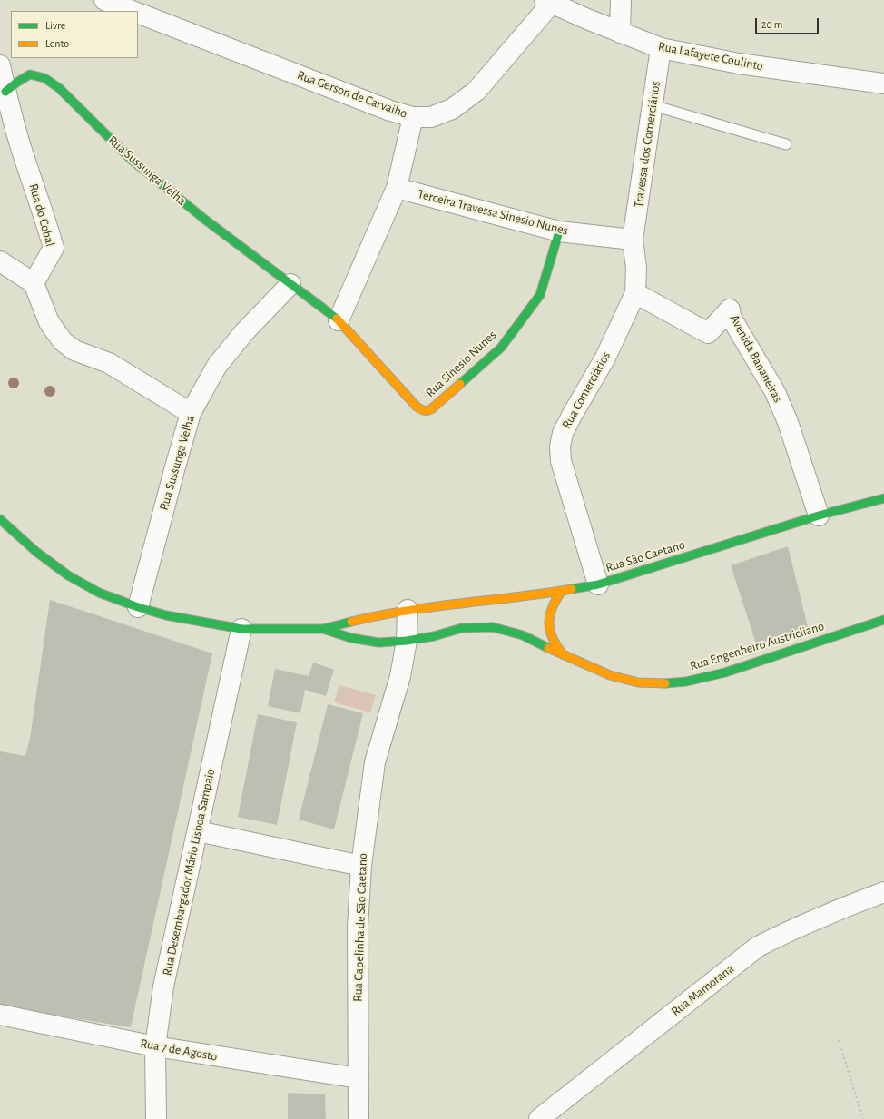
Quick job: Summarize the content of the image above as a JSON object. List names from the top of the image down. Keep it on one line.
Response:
{"streets":{"main road":["Rua Sussunga Velha","Rua Sinesio Nunes","Rua São Caetano","Rua Engenheiro Austricliano"],"street":["Rua Lafayete Coulinto","Rua Gerson de Carvaiho","Travessa dos Comerciários","Terceira Travessa Sinesio Nunes","Rua do Cobal","Avenida Bananeiras","Rua Comerciários","Rua Desembargador Mário Lisboa Sampaio","Rua Capelinha de São Caetano","Rua Mamorana","Rua 7 de Agosto"]},"crossings":[["Rua Lafayete Coulinto","Rua Gerson de Carvaiho"],["Rua Lafayete Coulinto","Travessa dos Comerciários"],["Travessa dos Comerciários","Terceira Travessa Sinesio Nunes"],["Travessa dos Comerciários","Rua Comerciários"],["Rua Sussunga Velha","Rua do Cobal"],["Rua Sussunga Velha","Rua Sinesio Nunes"],["Terceira Travessa Sinesio Nunes","Rua Sinesio Nunes"],["Terceira Travessa Sinesio Nunes","Rua Comerciários"],["Avenida Bananeiras","Rua Comerciários"],["Avenida Bananeiras","Rua São Caetano"],["Rua Comerciários","Rua São Caetano"],["Rua São Caetano","Rua Engenheiro Austricliano"],["Rua São Caetano","Rua Capelinha de São Caetano"],["Rua Engenheiro Austricliano","Rua Capelinha de São Caetano"],["Rua Desembargador Mário Lisboa Sampaio","Rua 7 de Agosto"],["Rua Capelinha de São Caetano","Rua 7 de Agosto"]],"legend":["Livre","Lento"],"scale_bar":"20 m"}
